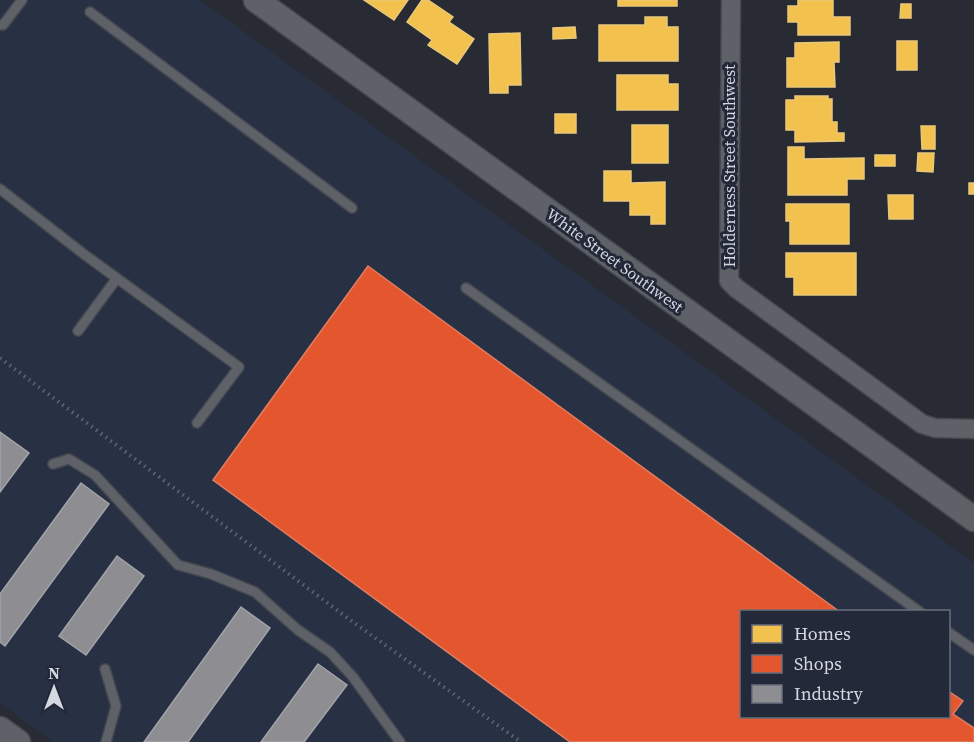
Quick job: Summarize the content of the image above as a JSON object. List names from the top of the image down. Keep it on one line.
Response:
{"streets":{"street":["Holderness Street Southwest","White Street Southwest"]},"legend":["Homes","Shops","Industry"],"north":"top"}
